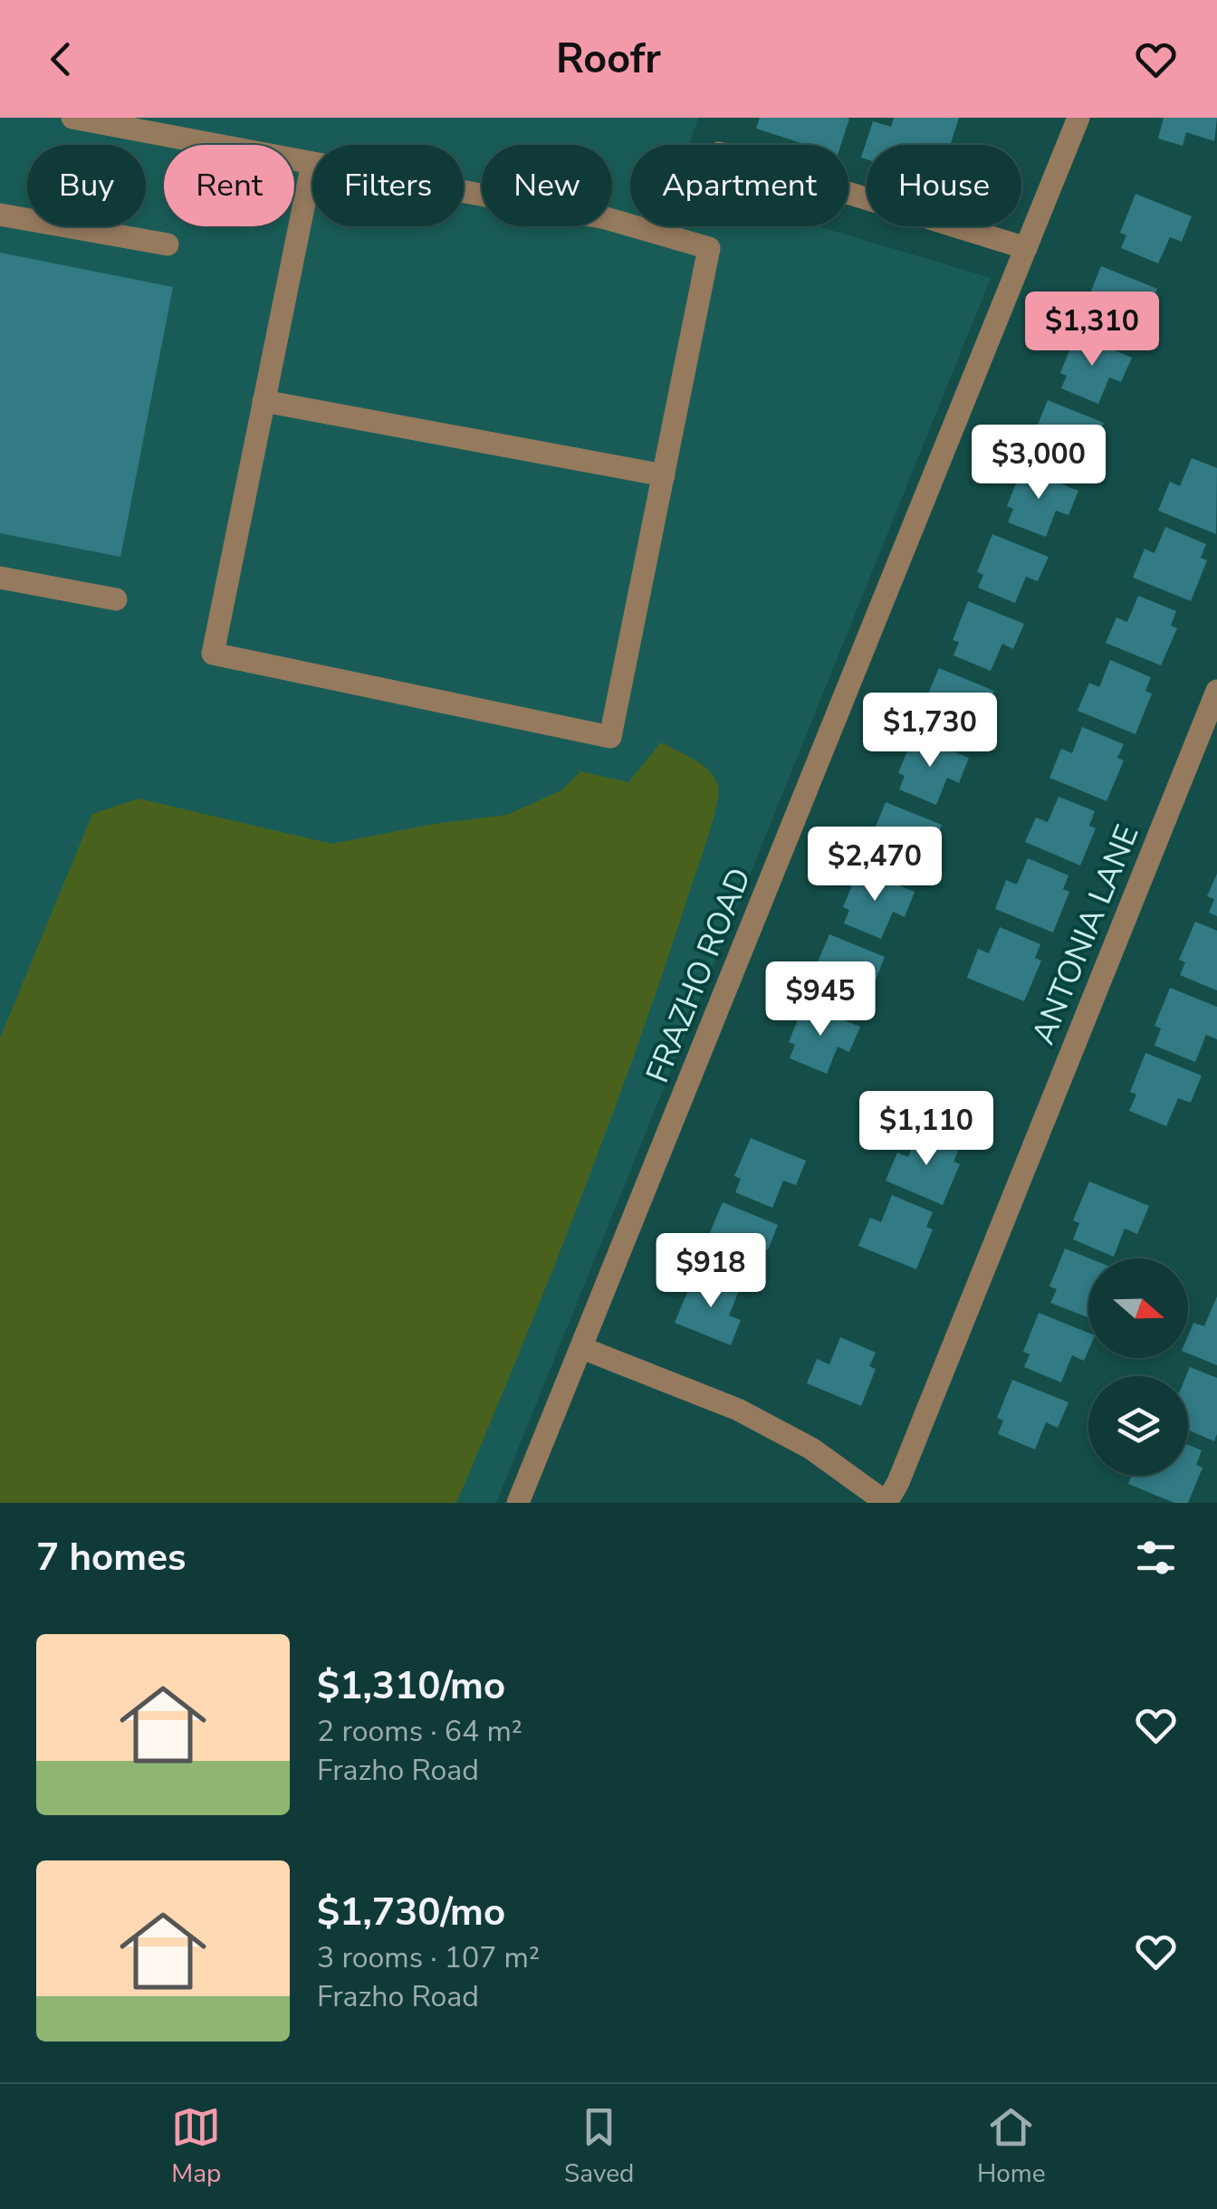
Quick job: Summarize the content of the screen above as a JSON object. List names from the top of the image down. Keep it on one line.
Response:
{"streets":{"street":["ANTONIA LANE","FRAZHO ROAD"]},"north":"right","page":{"header":"Roofr","chip":["Buy","Rent","Filters","New","Apartment","House"],"price":["$1,310","$3,000","$1,730","$2,470","$945","$1,110","$918"],"heading":"7 homes","list":[{"name":"$1,310/mo","note":"2 rooms · 64 m² · Frazho Road"},{"name":"$1,730/mo","note":"3 rooms · 107 m² · Frazho Road"}],"tabs":["Map","Saved","Home"]}}
